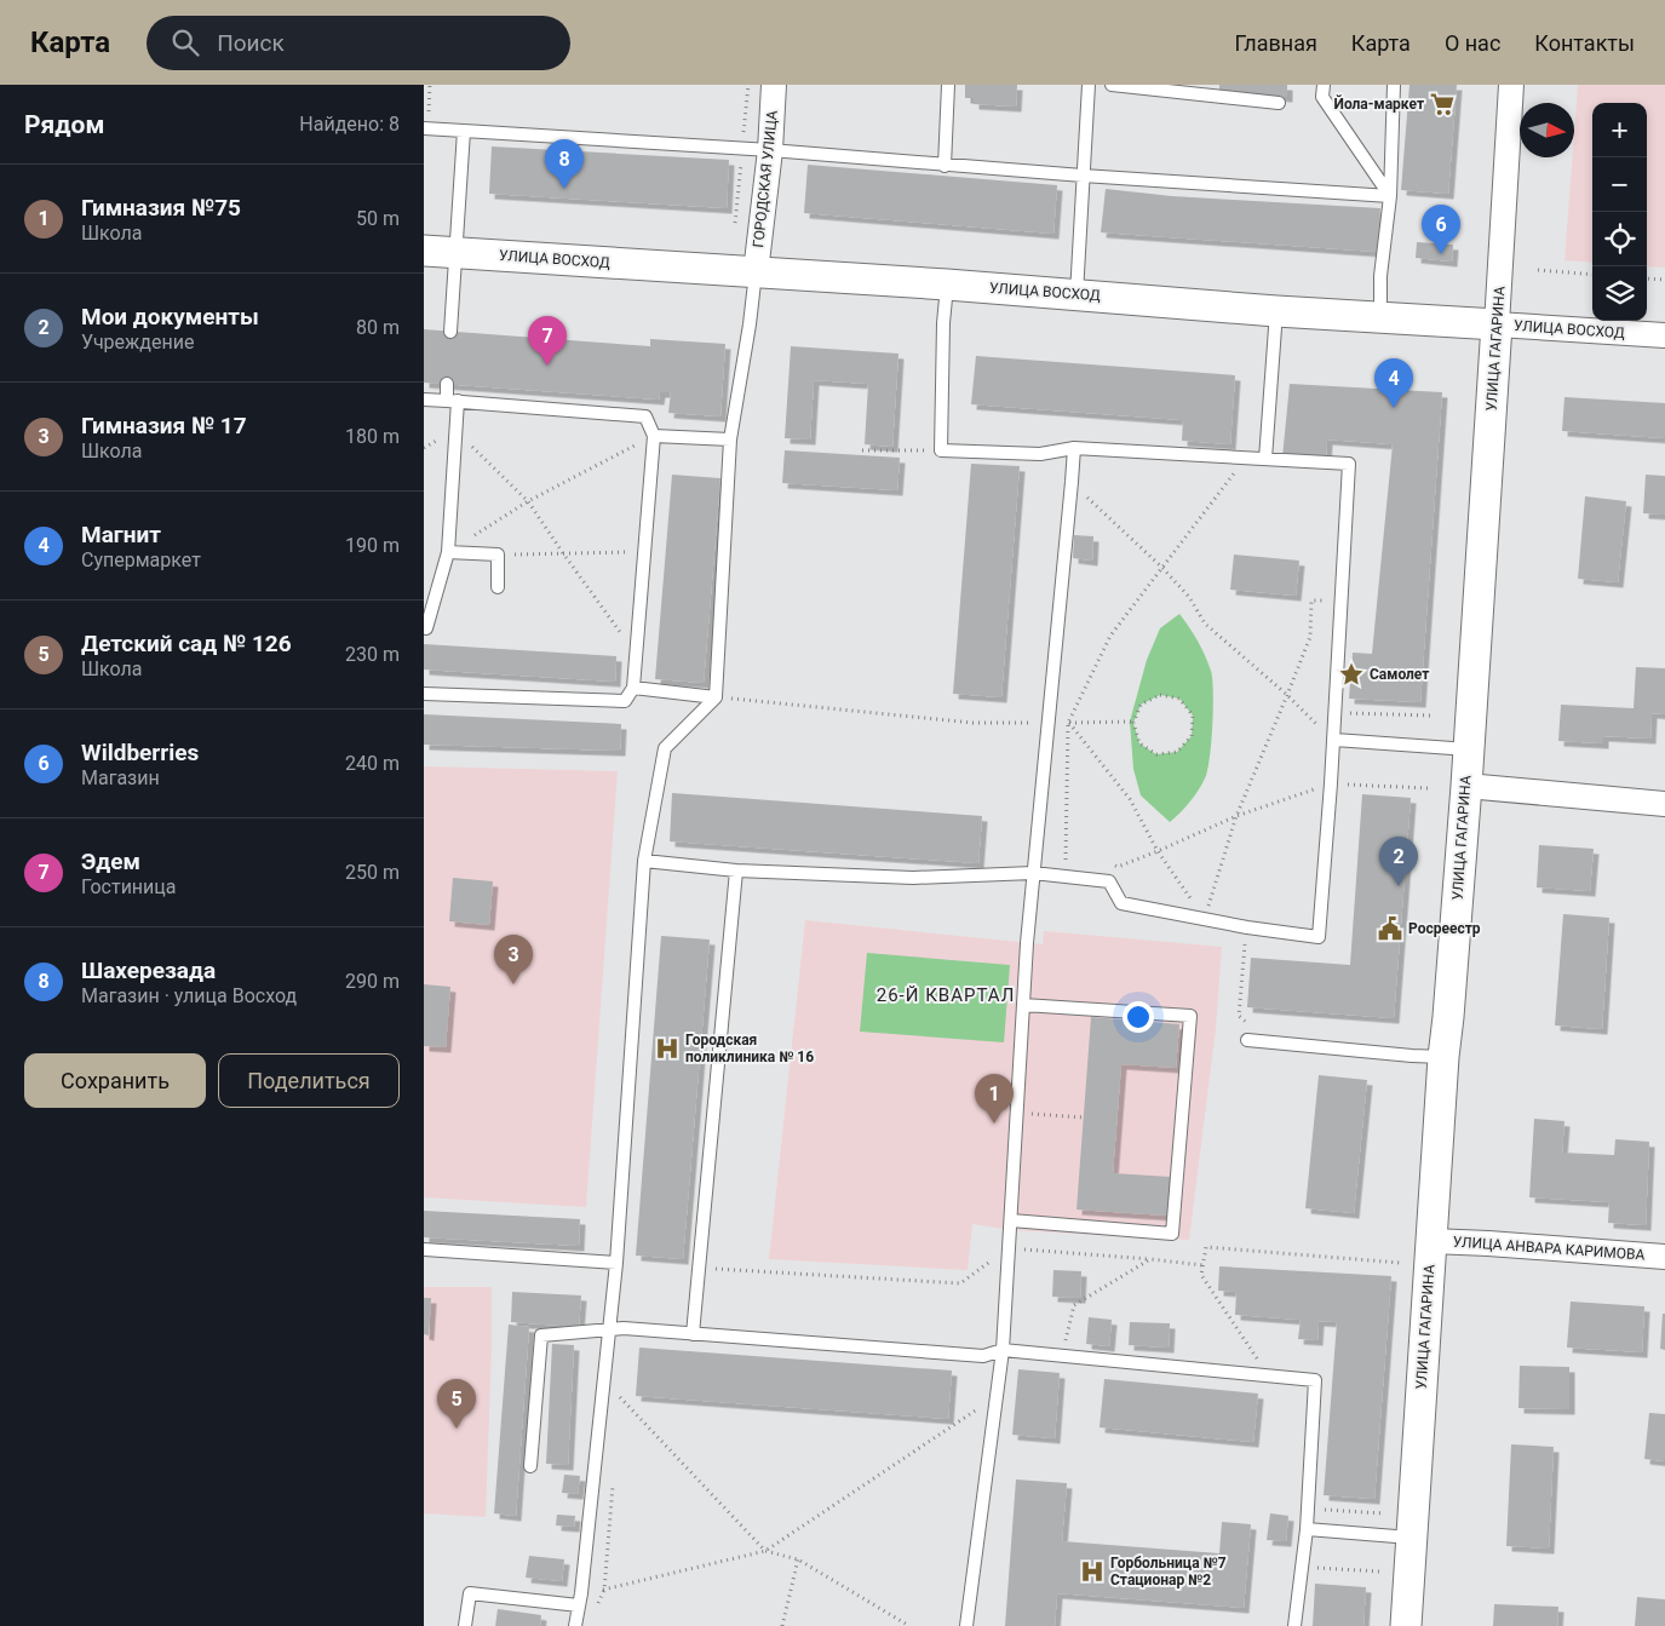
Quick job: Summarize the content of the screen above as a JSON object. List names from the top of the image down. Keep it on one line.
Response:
{"streets":{"street":["ГОРОДСКАЯ УЛИЦА","УЛИЦА ВОСХОД","УЛИЦА ГАГАРИНА","УЛИЦА АНВАРА КАРИМОВА"]},"crossings":[["ГОРОДСКАЯ УЛИЦА","УЛИЦА ВОСХОД"],["УЛИЦА ВОСХОД","УЛИЦА ГАГАРИНА"],["УЛИЦА ГАГАРИНА","УЛИЦА АНВАРА КАРИМОВА"]],"districts":["26-Й КВАРТАЛ"],"places":{"supermarket":["Йола-маркет"],"place":["Самолет"],"public building":["Росреестр"],"hospital":["Городская поликлиника № 16","Горбольница №7 Стационар №2"]},"north":"right","page":{"header":"Карта","search":"Поиск","nav":["Главная","Карта","О нас","Контакты"],"heading":["Рядом","Найдено: 8"],"map_buttons":["+","−"],"pins":["8","6","7","4","2","3","1","5"],"list":[{"mark":"1","name":"Гимназия №75","note":"Школа","value":"50 m"},{"mark":"2","name":"Мои документы","note":"Учреждение","value":"80 m"},{"mark":"3","name":"Гимназия № 17","note":"Школа","value":"180 m"},{"mark":"4","name":"Магнит","note":"Супермаркет","value":"190 m"},{"mark":"5","name":"Детский сад № 126","note":"Школа","value":"230 m"},{"mark":"6","name":"Wildberries","note":"Магазин","value":"240 m"},{"mark":"7","name":"Эдем","note":"Гостиница","value":"250 m"},{"mark":"8","name":"Шахерезада","note":"Магазин · улица Восход","value":"290 m"}],"buttons":["Сохранить","Поделиться"]}}
